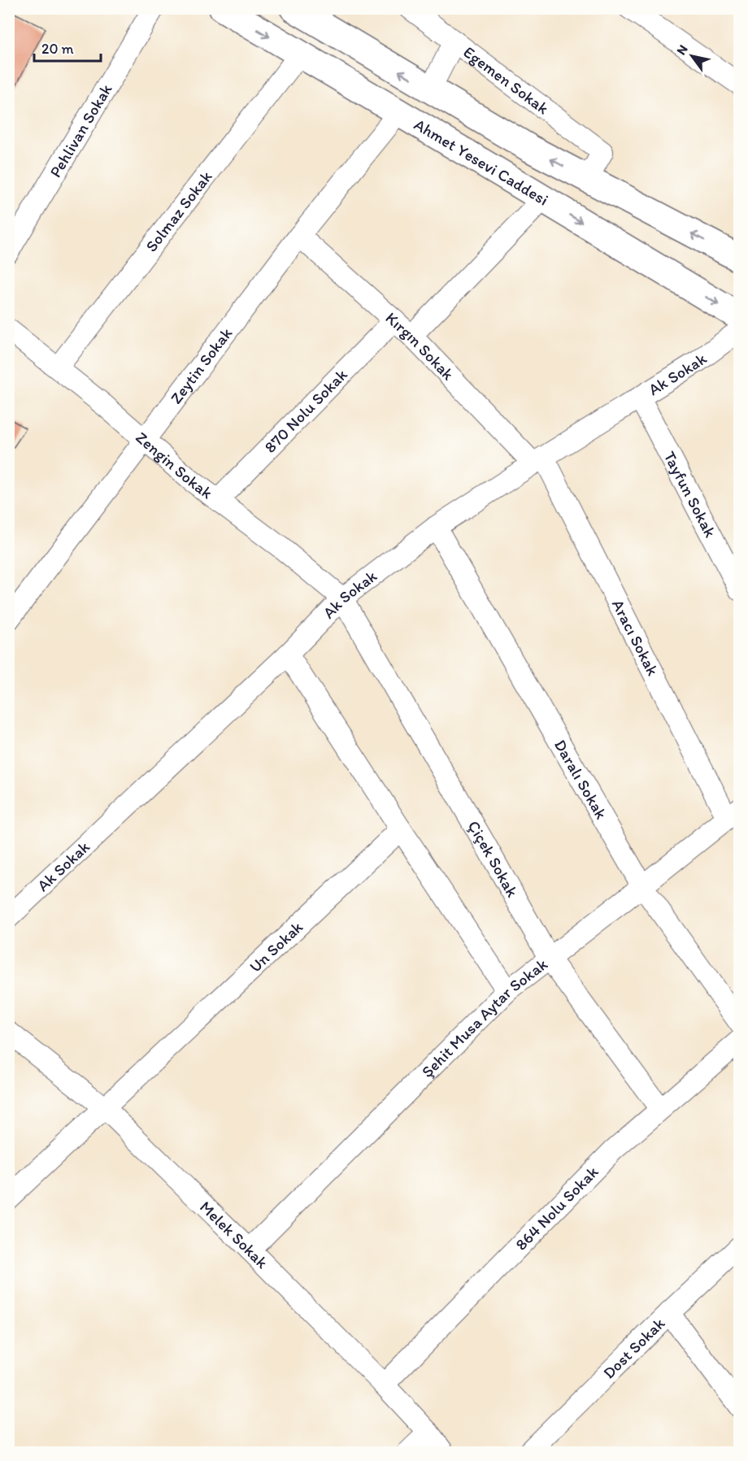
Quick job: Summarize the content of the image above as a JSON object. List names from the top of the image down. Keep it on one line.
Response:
{"streets":{"main road":["Ahmet Yesevi Caddesi"],"street":["Egemen Sokak","Pehlivan Sokak","Solmaz Sokak","Kırgın Sokak","Zeytin Sokak","Ak Sokak","870 Nolu Sokak","Zengin Sokak","Tayfun Sokak","Aracı Sokak","Daralı Sokak","Çiçek Sokak","Un Sokak","Şehit Musa Aytar Sokak","864 Nolu Sokak","Melek Sokak","Dost Sokak"]},"crossings":[["Ahmet Yesevi Caddesi","Solmaz Sokak"],["Ahmet Yesevi Caddesi","Zeytin Sokak"],["Solmaz Sokak","Zengin Sokak"],["Kırgın Sokak","Zeytin Sokak"],["Kırgın Sokak","Ak Sokak"],["Kırgın Sokak","870 Nolu Sokak"],["Kırgın Sokak","Aracı Sokak"],["Zeytin Sokak","Zengin Sokak"],["Ak Sokak","Zengin Sokak"],["Ak Sokak","Tayfun Sokak"],["Ak Sokak","Aracı Sokak"],["Ak Sokak","Daralı Sokak"],["Ak Sokak","Çiçek Sokak"],["870 Nolu Sokak","Zengin Sokak"],["Zengin Sokak","Çiçek Sokak"],["Aracı Sokak","Şehit Musa Aytar Sokak"],["Daralı Sokak","Şehit Musa Aytar Sokak"],["Çiçek Sokak","Şehit Musa Aytar Sokak"],["Çiçek Sokak","864 Nolu Sokak"],["Un Sokak","Melek Sokak"],["Şehit Musa Aytar Sokak","Melek Sokak"],["864 Nolu Sokak","Melek Sokak"]],"scale_bar":"20 m","north":"top left"}
